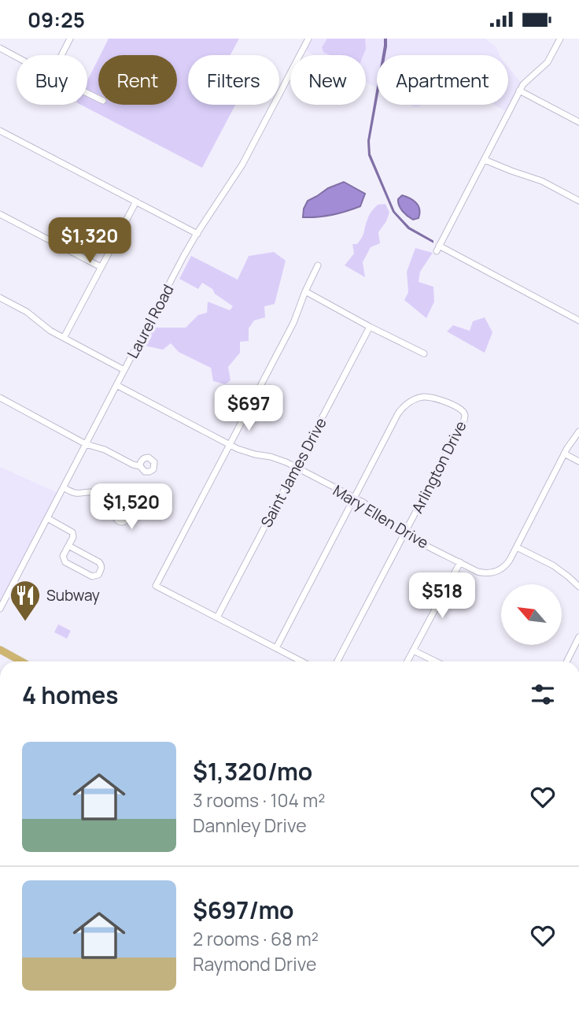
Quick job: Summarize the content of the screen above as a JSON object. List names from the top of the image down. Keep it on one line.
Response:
{"streets":{"street":["Laurel Road","Arlington Drive","Saint James Drive","Mary Ellen Drive"]},"crossings":[["Laurel Road","Mary Ellen Drive"],["Arlington Drive","Mary Ellen Drive"],["Saint James Drive","Mary Ellen Drive"]],"places":{"restaurant":["Subway"]},"north":"top left","page":{"status":"09:25","chip":["Buy","Rent","Filters","New","Apartment"],"price":["$1,320","$697","$1,520","$518"],"heading":"4 homes","list":[{"name":"$1,320/mo","note":"3 rooms · 104 m² · Dannley Drive"},{"name":"$697/mo","note":"2 rooms · 68 m² · Raymond Drive"}]}}
